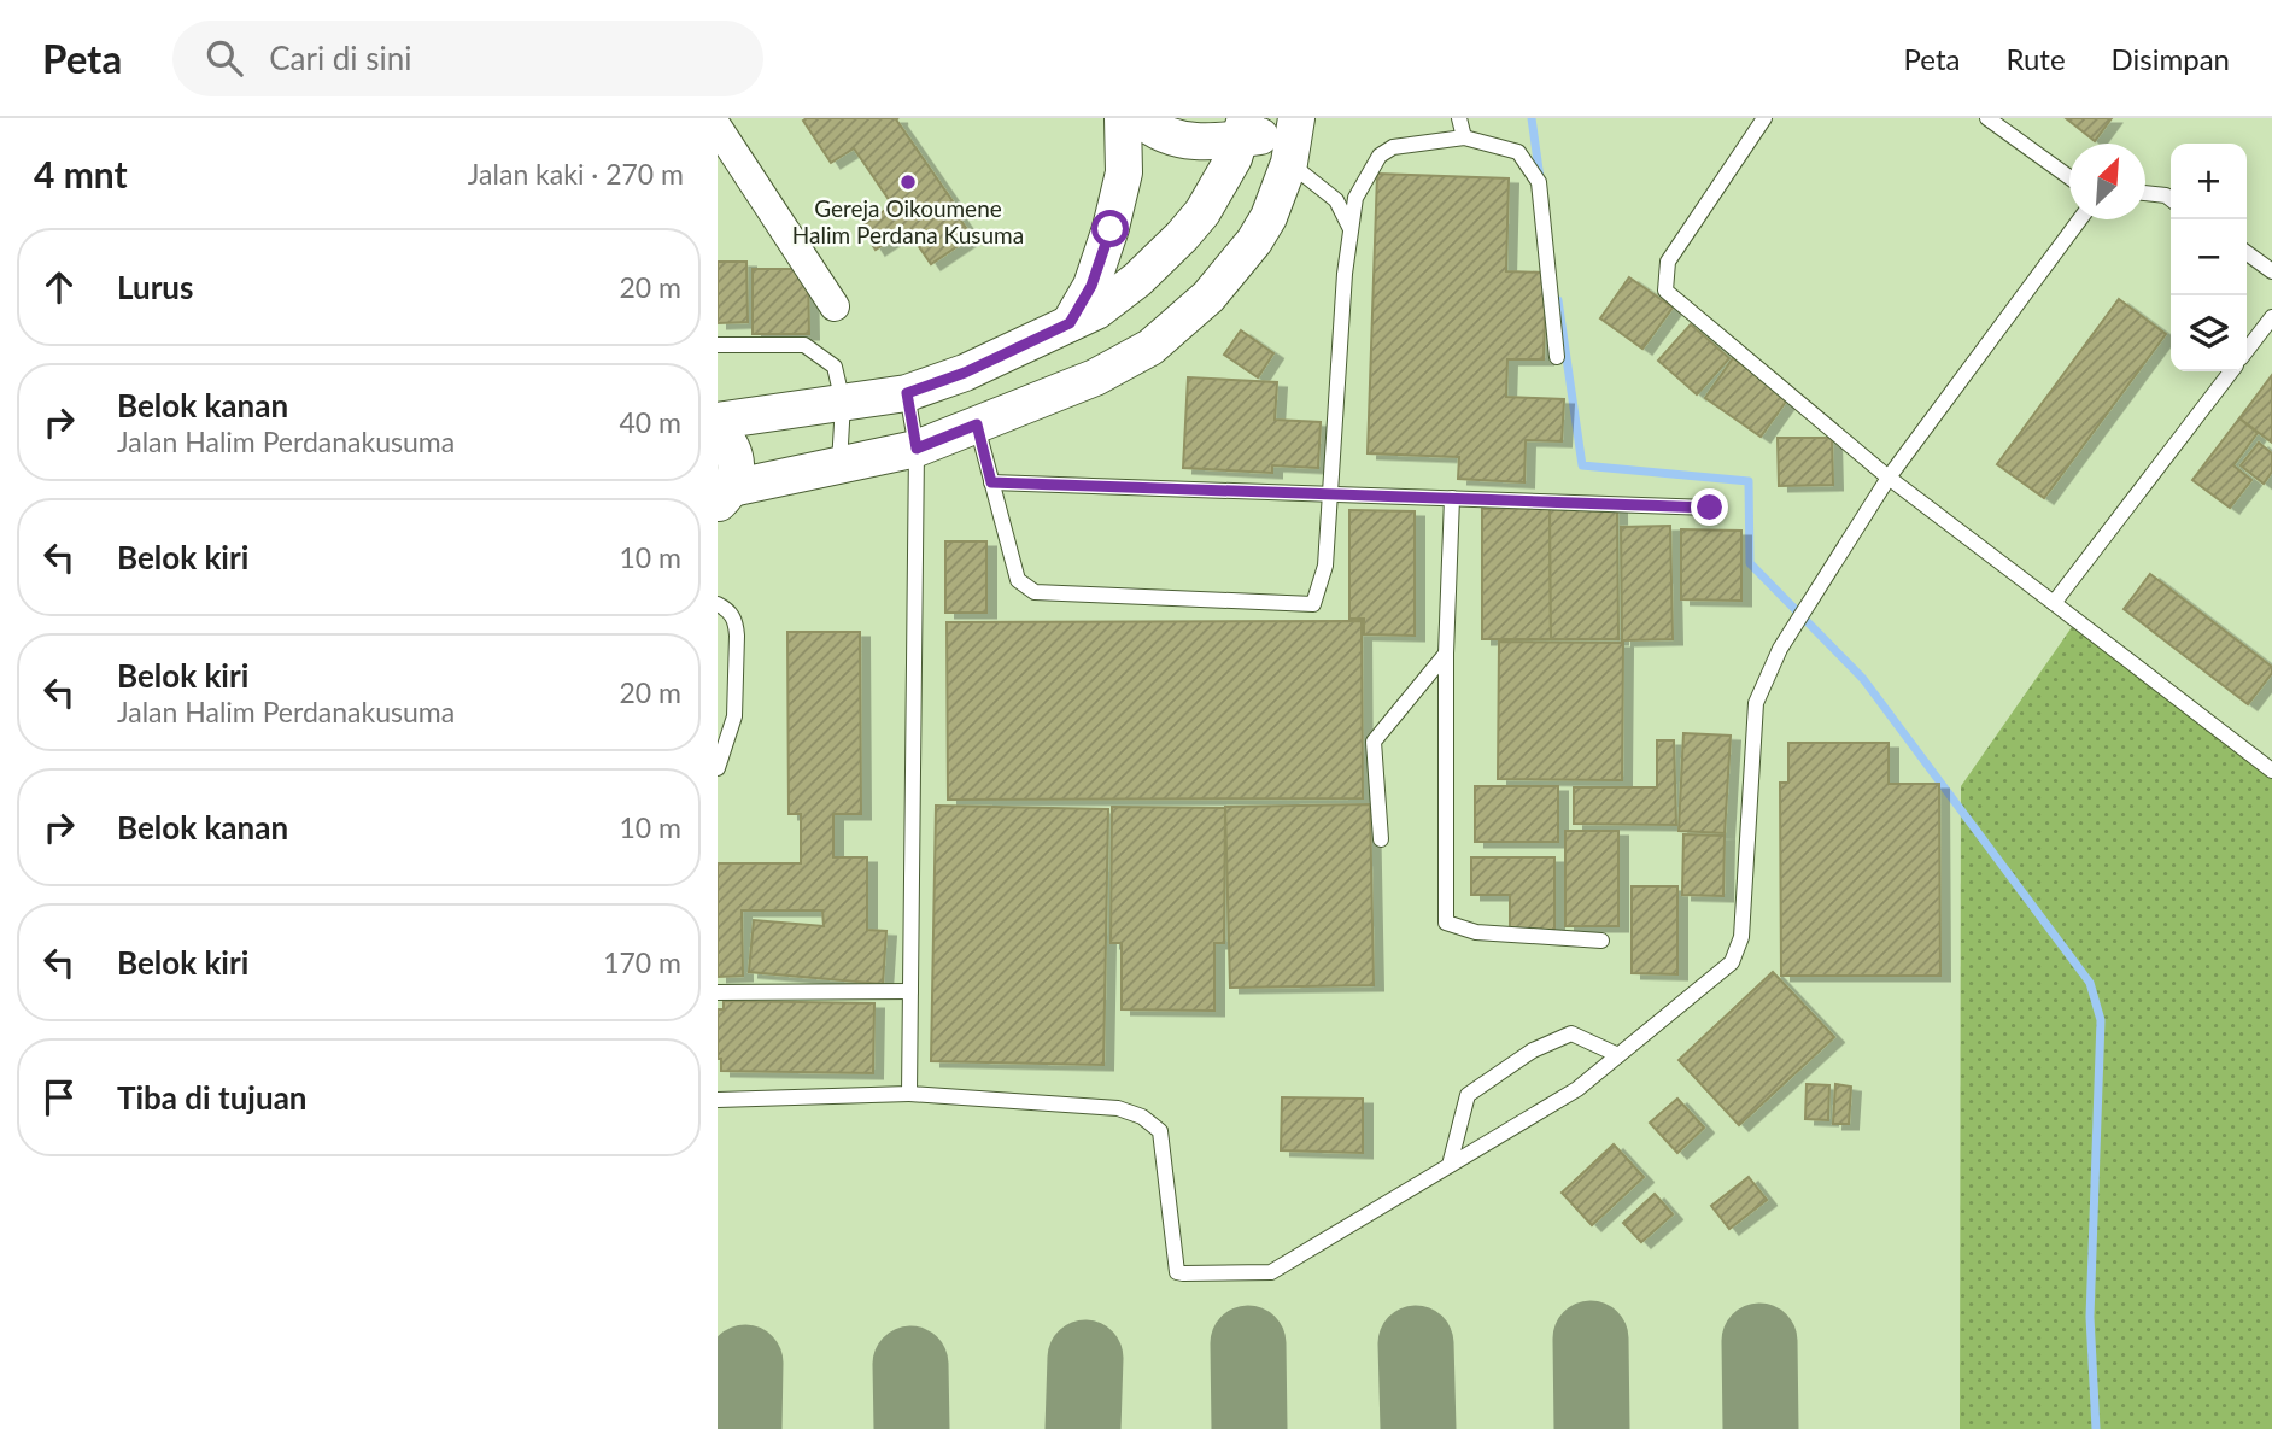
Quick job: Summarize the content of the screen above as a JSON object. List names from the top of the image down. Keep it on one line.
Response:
{"places":["Gereja Oikoumene Halim Perdana Kusuma"],"north":"top right","page":{"header":"Peta","search":"Cari di sini","nav":["Peta","Rute","Disimpan"],"heading":["4 mnt","Jalan kaki · 270 m"],"map_buttons":["+","−"],"list":[["Lurus","20 m"],["Belok kanan","Jalan Halim Perdanakusuma","40 m"],["Belok kiri","10 m"],["Belok kiri","Jalan Halim Perdanakusuma","20 m"],["Belok kanan","10 m"],["Belok kiri","170 m"],"Tiba di tujuan"]}}
